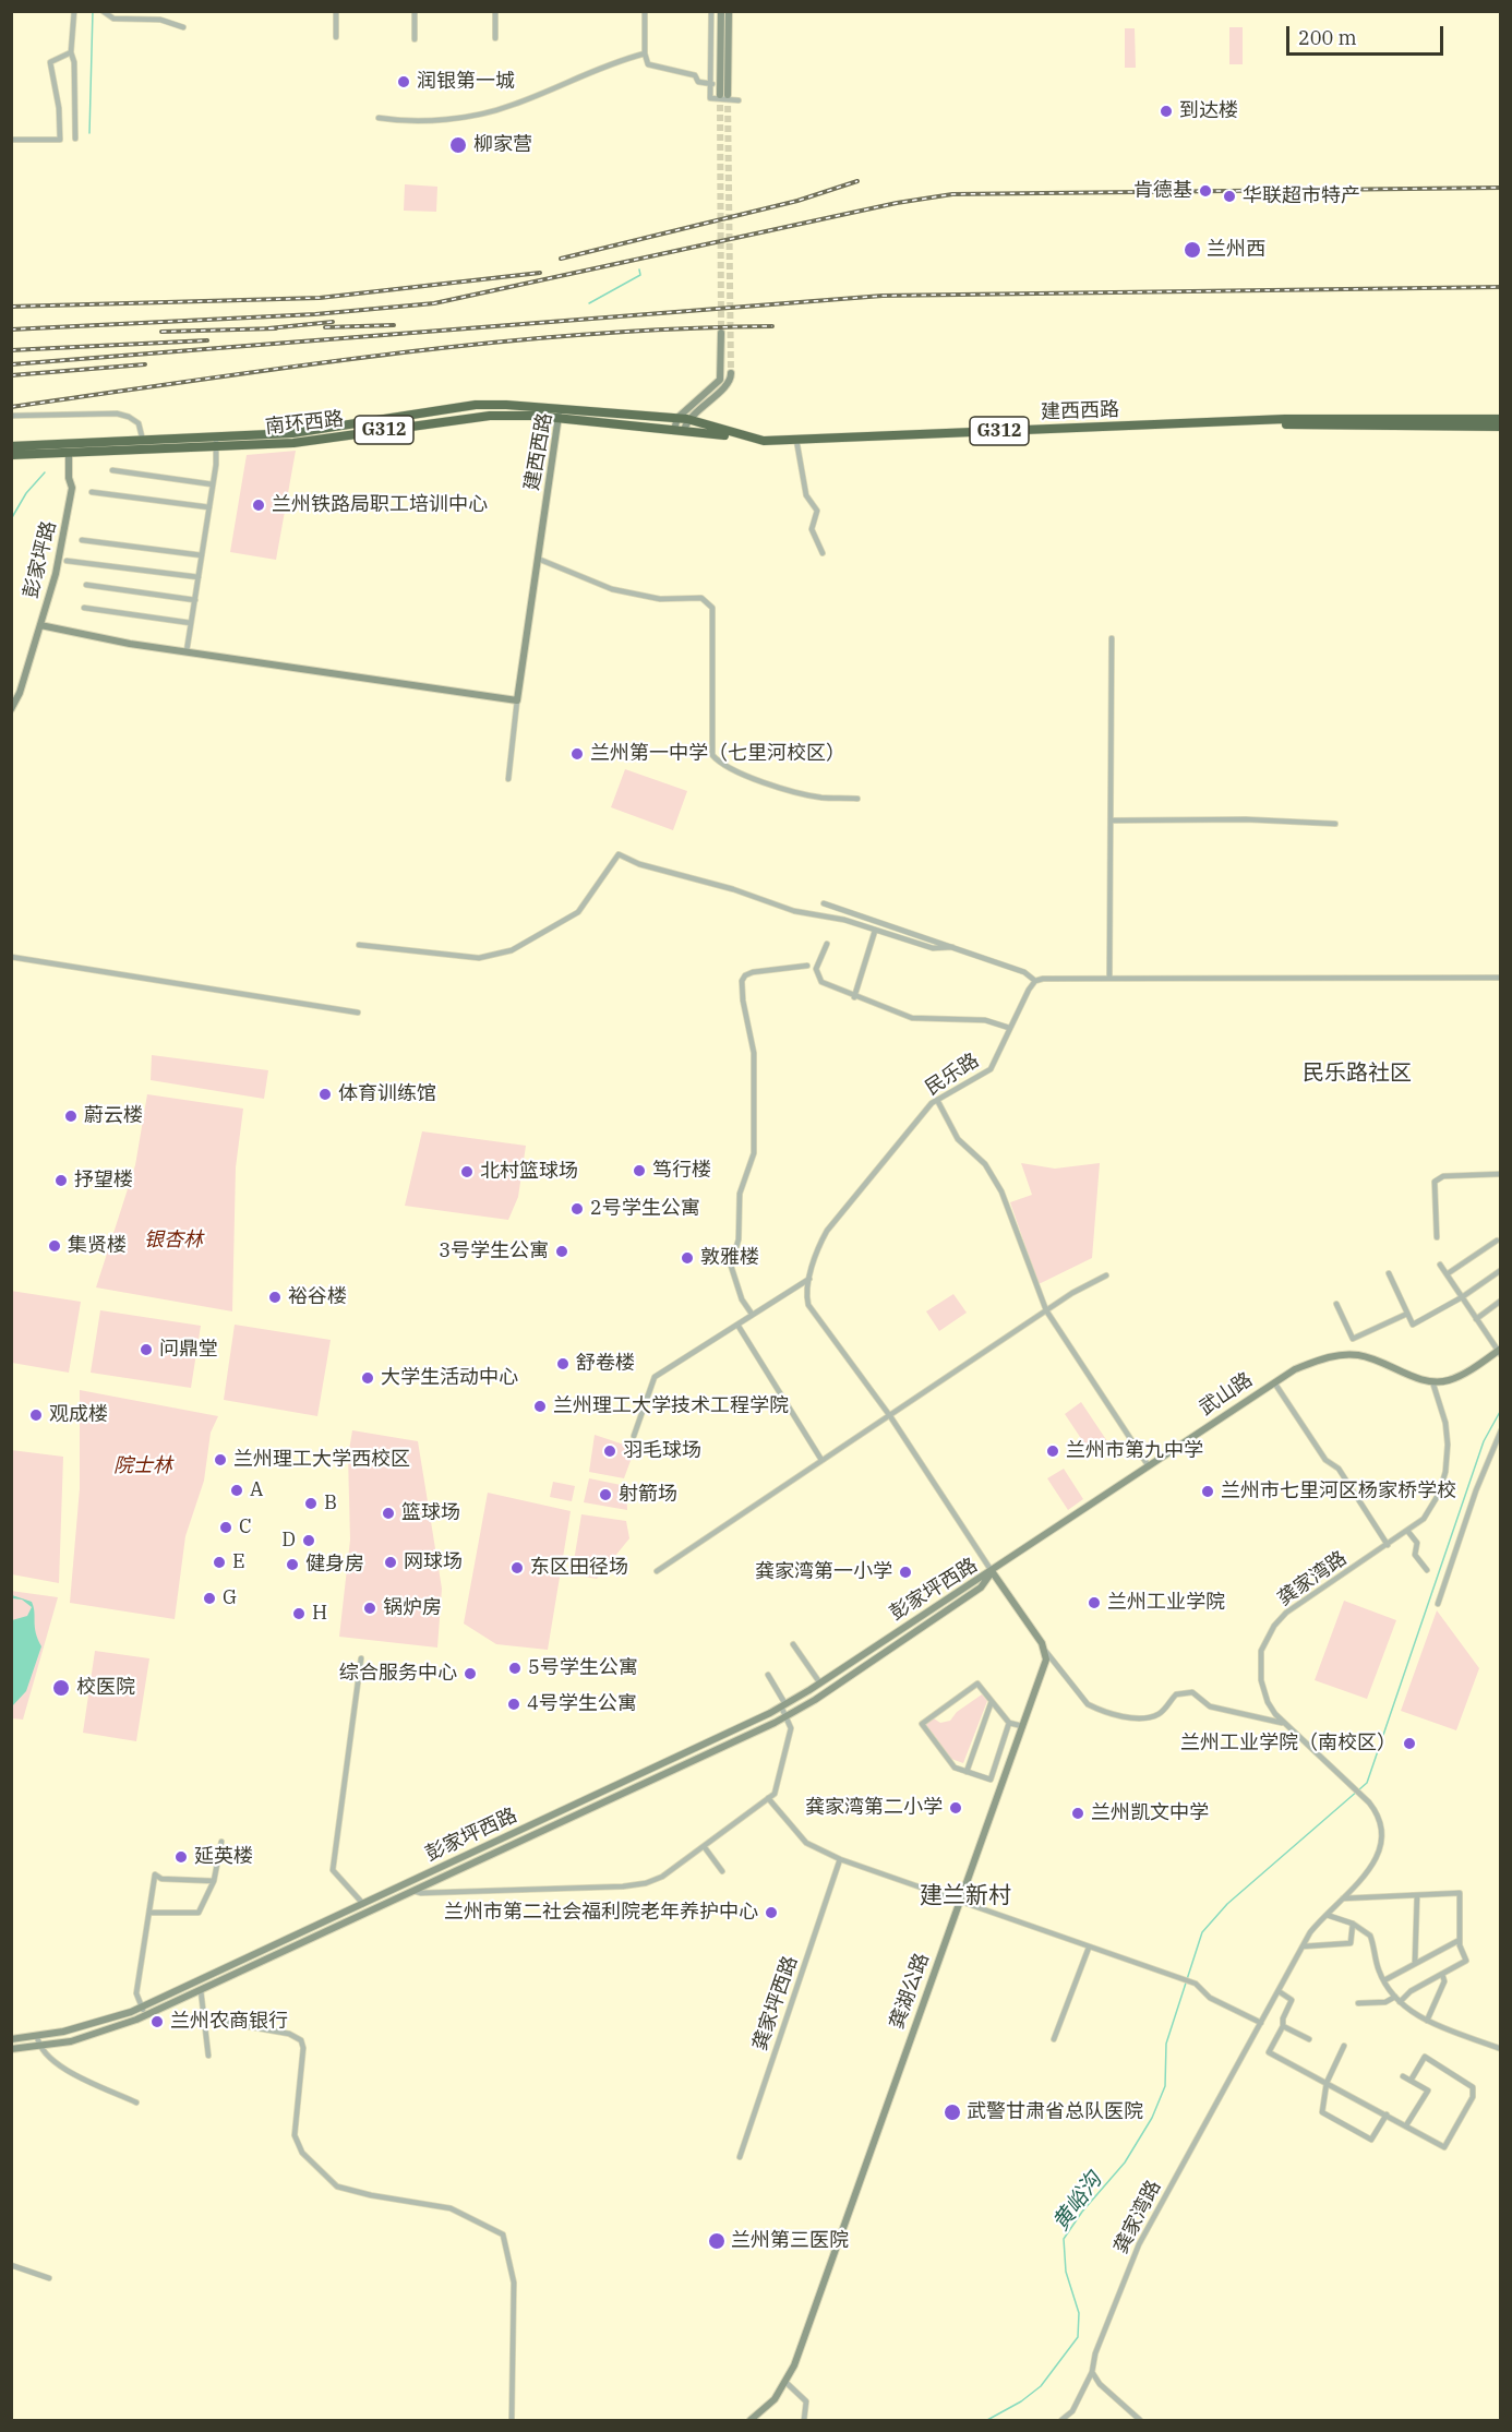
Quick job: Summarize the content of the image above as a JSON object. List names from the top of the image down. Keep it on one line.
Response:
{"streets":{"highway":["建西西路","南环西路","G312"],"main road":["彭家坪路","武山路","彭家坪西路","龚湖公路"],"street":["民乐路","龚家湾路","龚家坪西路"]},"crossings":[["建西西路","南环西路"],["南环西路","彭家坪路"],["民乐路","武山路"],["民乐路","彭家坪西路"],["武山路","龚家湾路"],["武山路","彭家坪西路"]],"districts":["民乐路社区","建兰新村"],"water":["黄峪沟"],"parks":["银杏林","院士林"],"places":["润银第一城","到达楼","柳家营","肯德基","华联超市特产","兰州西","兰州铁路局职工培训中心","兰州第一中学（七里河校区）","体育训练馆","蔚云楼","笃行楼","北村篮球场","抒望楼","2号学生公寓","集贤楼","3号学生公寓","敦雅楼","裕谷楼","问鼎堂","舒卷楼","大学生活动中心","兰州理工大学技术工程学院","观成楼","羽毛球场","兰州市第九中学","兰州理工大学西校区","A","兰州市七里河区杨家桥学校","射箭场","B","篮球场","C","D","E","网球场","健身房","东区田径场","龚家湾第一小学","G","兰州工业学院","锅炉房","H","5号学生公寓","综合服务中心","校医院","4号学生公寓","兰州工业学院（南校区）","龚家湾第二小学","兰州凯文中学","延英楼","兰州市第二社会福利院老年养护中心","兰州农商银行","武警甘肃省总队医院","兰州第三医院"],"scale_bar":"200 m"}
